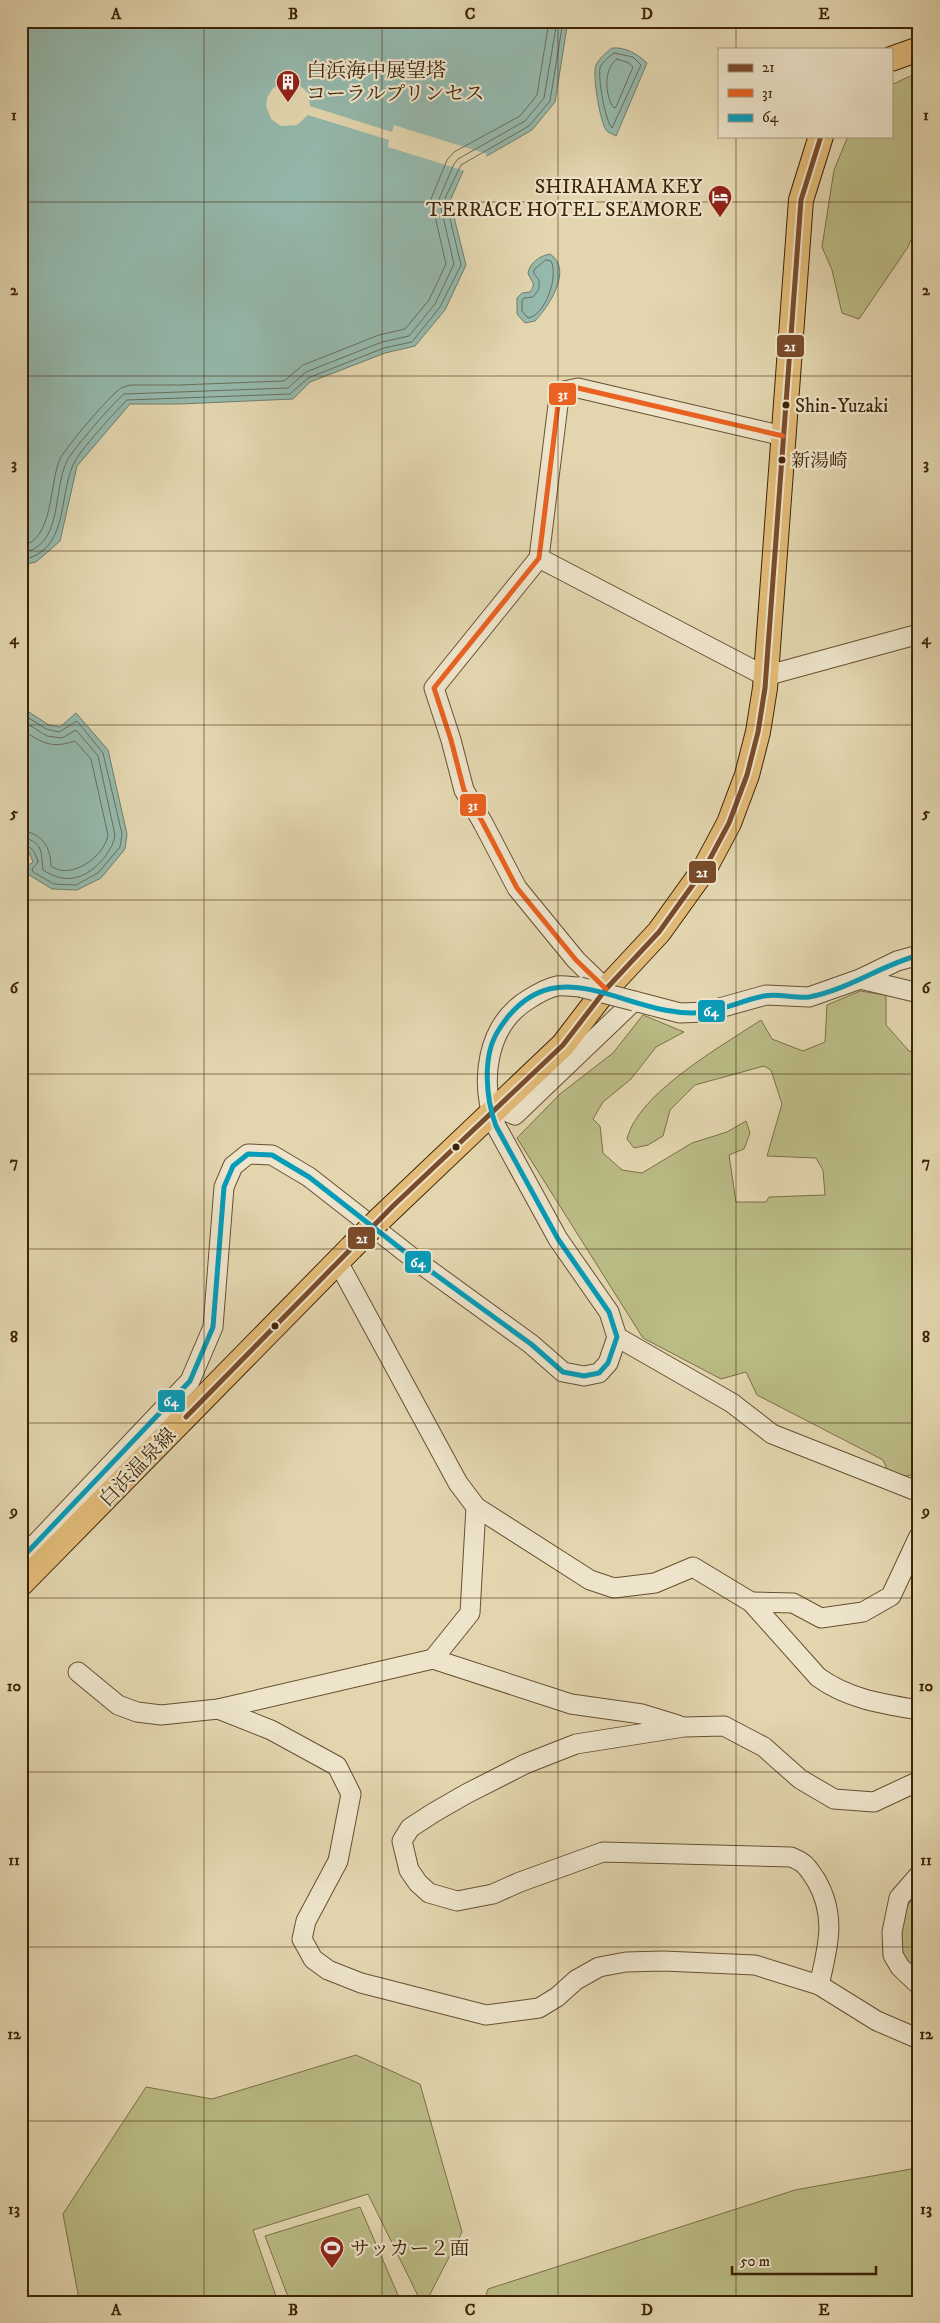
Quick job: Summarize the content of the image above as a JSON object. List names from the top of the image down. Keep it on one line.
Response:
{"streets":{"main road":["白浜温泉線"]},"places":{"building":["白浜海中展望塔 コーラルプリンセス"],"hotel":["SHIRAHAMA KEY TERRACE HOTEL SEAMORE"],"other":["Shin-Yuzaki","新湯崎"],"sports":["サッカー２面"]},"lines":["transit line 21","transit line 31","transit line 64"],"legend":["21","31","64"],"scale_bar":"50 m","grid":{"columns":["A","B","C","D","E"],"rows":["1","2","3","4","5","6","7","8","9","10","11","12","13"]}}
